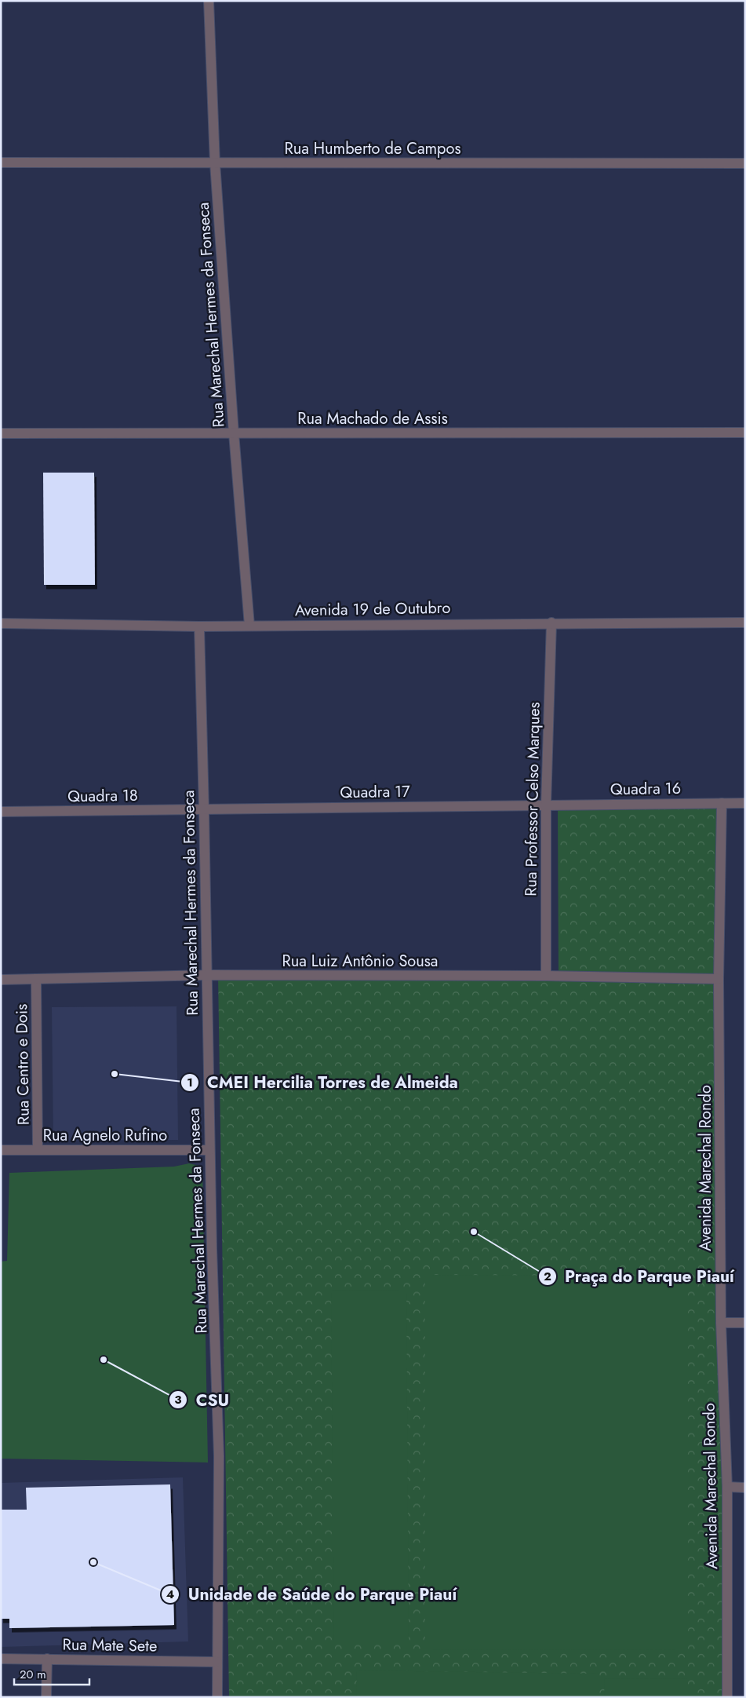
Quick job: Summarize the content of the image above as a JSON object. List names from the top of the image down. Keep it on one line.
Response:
{"streets":{"street":["Rua Humberto de Campos","Rua Marechal Hermes da Fonseca","Rua Machado de Assis","Avenida 19 de Outubro","Quadra 16","Quadra 17","Quadra 18","Rua Professor Celso Marques","Rua Luiz Antônio Sousa","Rua Centro e Dois","Rua Agnelo Rufino","Avenida Marechal Rondo","Rua Mate Sete"]},"crossings":[["Rua Humberto de Campos","Rua Marechal Hermes da Fonseca"],["Rua Marechal Hermes da Fonseca","Rua Machado de Assis"],["Rua Marechal Hermes da Fonseca","Avenida 19 de Outubro"],["Rua Marechal Hermes da Fonseca","Quadra 17"],["Rua Marechal Hermes da Fonseca","Quadra 18"],["Rua Marechal Hermes da Fonseca","Rua Luiz Antônio Sousa"],["Rua Marechal Hermes da Fonseca","Rua Agnelo Rufino"],["Rua Marechal Hermes da Fonseca","Rua Mate Sete"],["Avenida 19 de Outubro","Rua Professor Celso Marques"],["Quadra 16","Quadra 17"],["Quadra 16","Rua Professor Celso Marques"],["Quadra 16","Avenida Marechal Rondo"],["Quadra 17","Quadra 18"],["Quadra 17","Rua Professor Celso Marques"],["Rua Professor Celso Marques","Rua Luiz Antônio Sousa"],["Rua Luiz Antônio Sousa","Rua Centro e Dois"],["Rua Luiz Antônio Sousa","Avenida Marechal Rondo"],["Rua Centro e Dois","Rua Agnelo Rufino"]],"places":["CMEI Hercilia Torres de Almeida","Praça do Parque Piauí","CSU","Unidade de Saúde do Parque Piauí"],"scale_bar":"20 m"}
